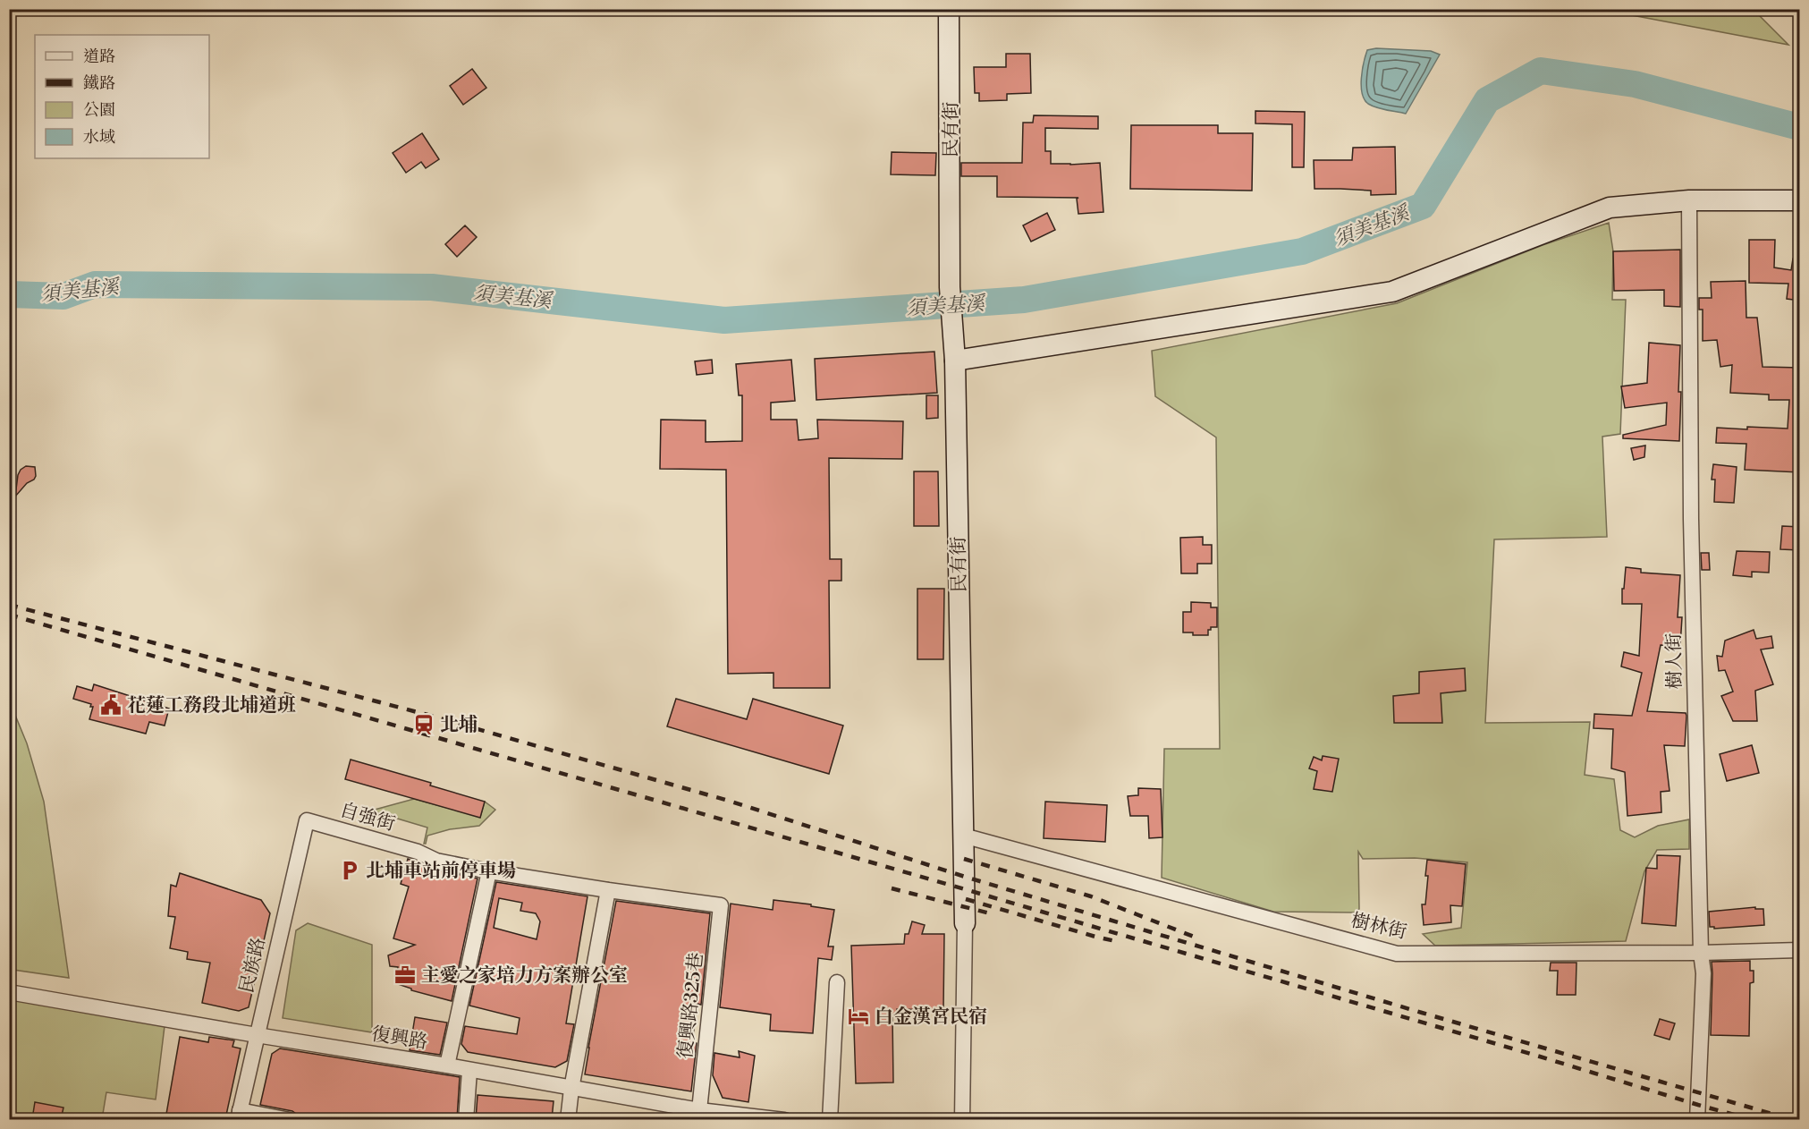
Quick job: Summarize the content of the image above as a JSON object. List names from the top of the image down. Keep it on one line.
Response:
{"streets":{"street":["民有街","樹人街","自強街","樹林街","民族路","復興路325巷","復興路"]},"crossings":[["民有街","樹林街"],["樹人街","樹林街"],["自強街","民族路"],["自強街","復興路325巷"],["民族路","復興路"],["復興路325巷","復興路"]],"water":["須美基溪"],"places":{"public building":["花蓮工務段北埔道班"],"station":["北埔"],"parking":["北埔車站前停車場"],"office":["主愛之家培力方案辦公室"],"hotel":["白金漢宮民宿"]},"legend":["道路","鐵路","公園","水域"]}
